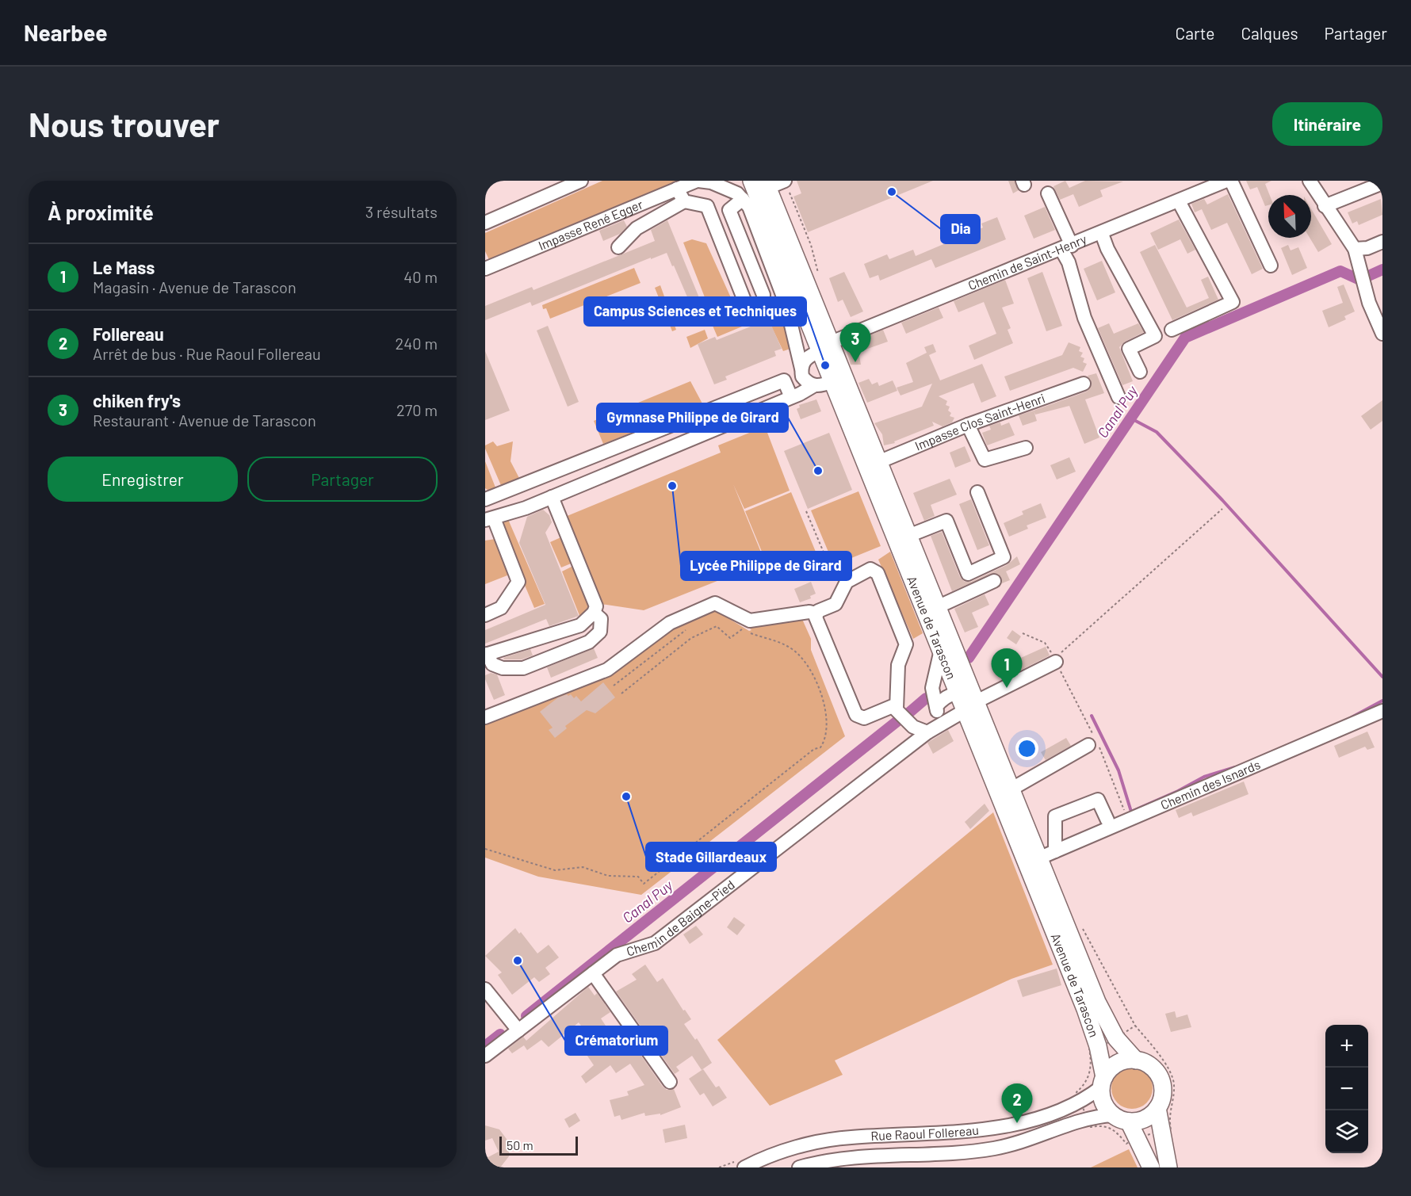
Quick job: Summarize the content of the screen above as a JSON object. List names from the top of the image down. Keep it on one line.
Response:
{"streets":{"main road":["Avenue de Tarascon"],"street":["Impasse René Egger","Chemin de Saint-Henry","Impasse Clos Saint-Henri","Chemin des Isnards","Chemin de Baigne-Pied","Rue Raoul Follereau"]},"crossings":[["Chemin de Saint-Henry","Avenue de Tarascon"],["Impasse Clos Saint-Henri","Avenue de Tarascon"],["Avenue de Tarascon","Chemin des Isnards"],["Avenue de Tarascon","Chemin de Baigne-Pied"],["Avenue de Tarascon","Rue Raoul Follereau"]],"water":["Canal Puy"],"places":["Dia","Campus Sciences et Techniques","Gymnase Philippe de Girard","Lycée Philippe de Girard","Stade Gillardeaux","Crématorium"],"scale_bar":"50 m","north":"top left","page":{"header":"Nearbee","nav":["Carte","Calques","Partager"],"buttons":["Itinéraire",["Enregistrer","Partager"]],"title":"Nous trouver","heading":["À proximité","3 résultats"],"list":[{"mark":"1","name":"Le Mass","note":"Magasin · Avenue de Tarascon","value":"40 m"},{"mark":"2","name":"Follereau","note":"Arrêt de bus · Rue Raoul Follereau","value":"240 m"},{"mark":"3","name":"chiken fry's","note":"Restaurant · Avenue de Tarascon","value":"270 m"}],"pins":["3","1","2"],"map_buttons":["+","−"],"scale":"50 m"}}
